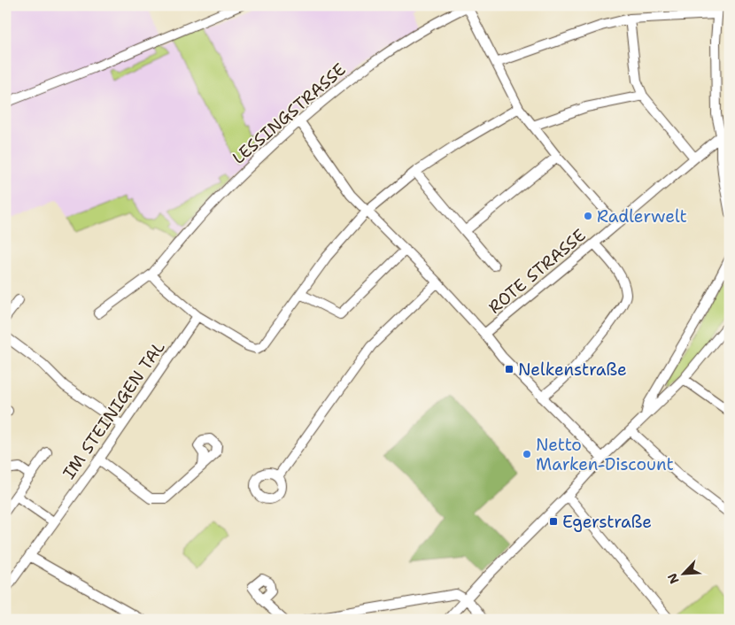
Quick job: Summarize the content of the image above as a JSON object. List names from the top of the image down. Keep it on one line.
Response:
{"streets":{"street":["LESSINGSTRASSE","ROTE STRASSE","IM STEINIGEN TAL"]},"places":{"other":["Radlerwelt","Netto Marken-Discount"],"transit":["Nelkenstraße","Egerstraße"]},"north":"bottom left"}
